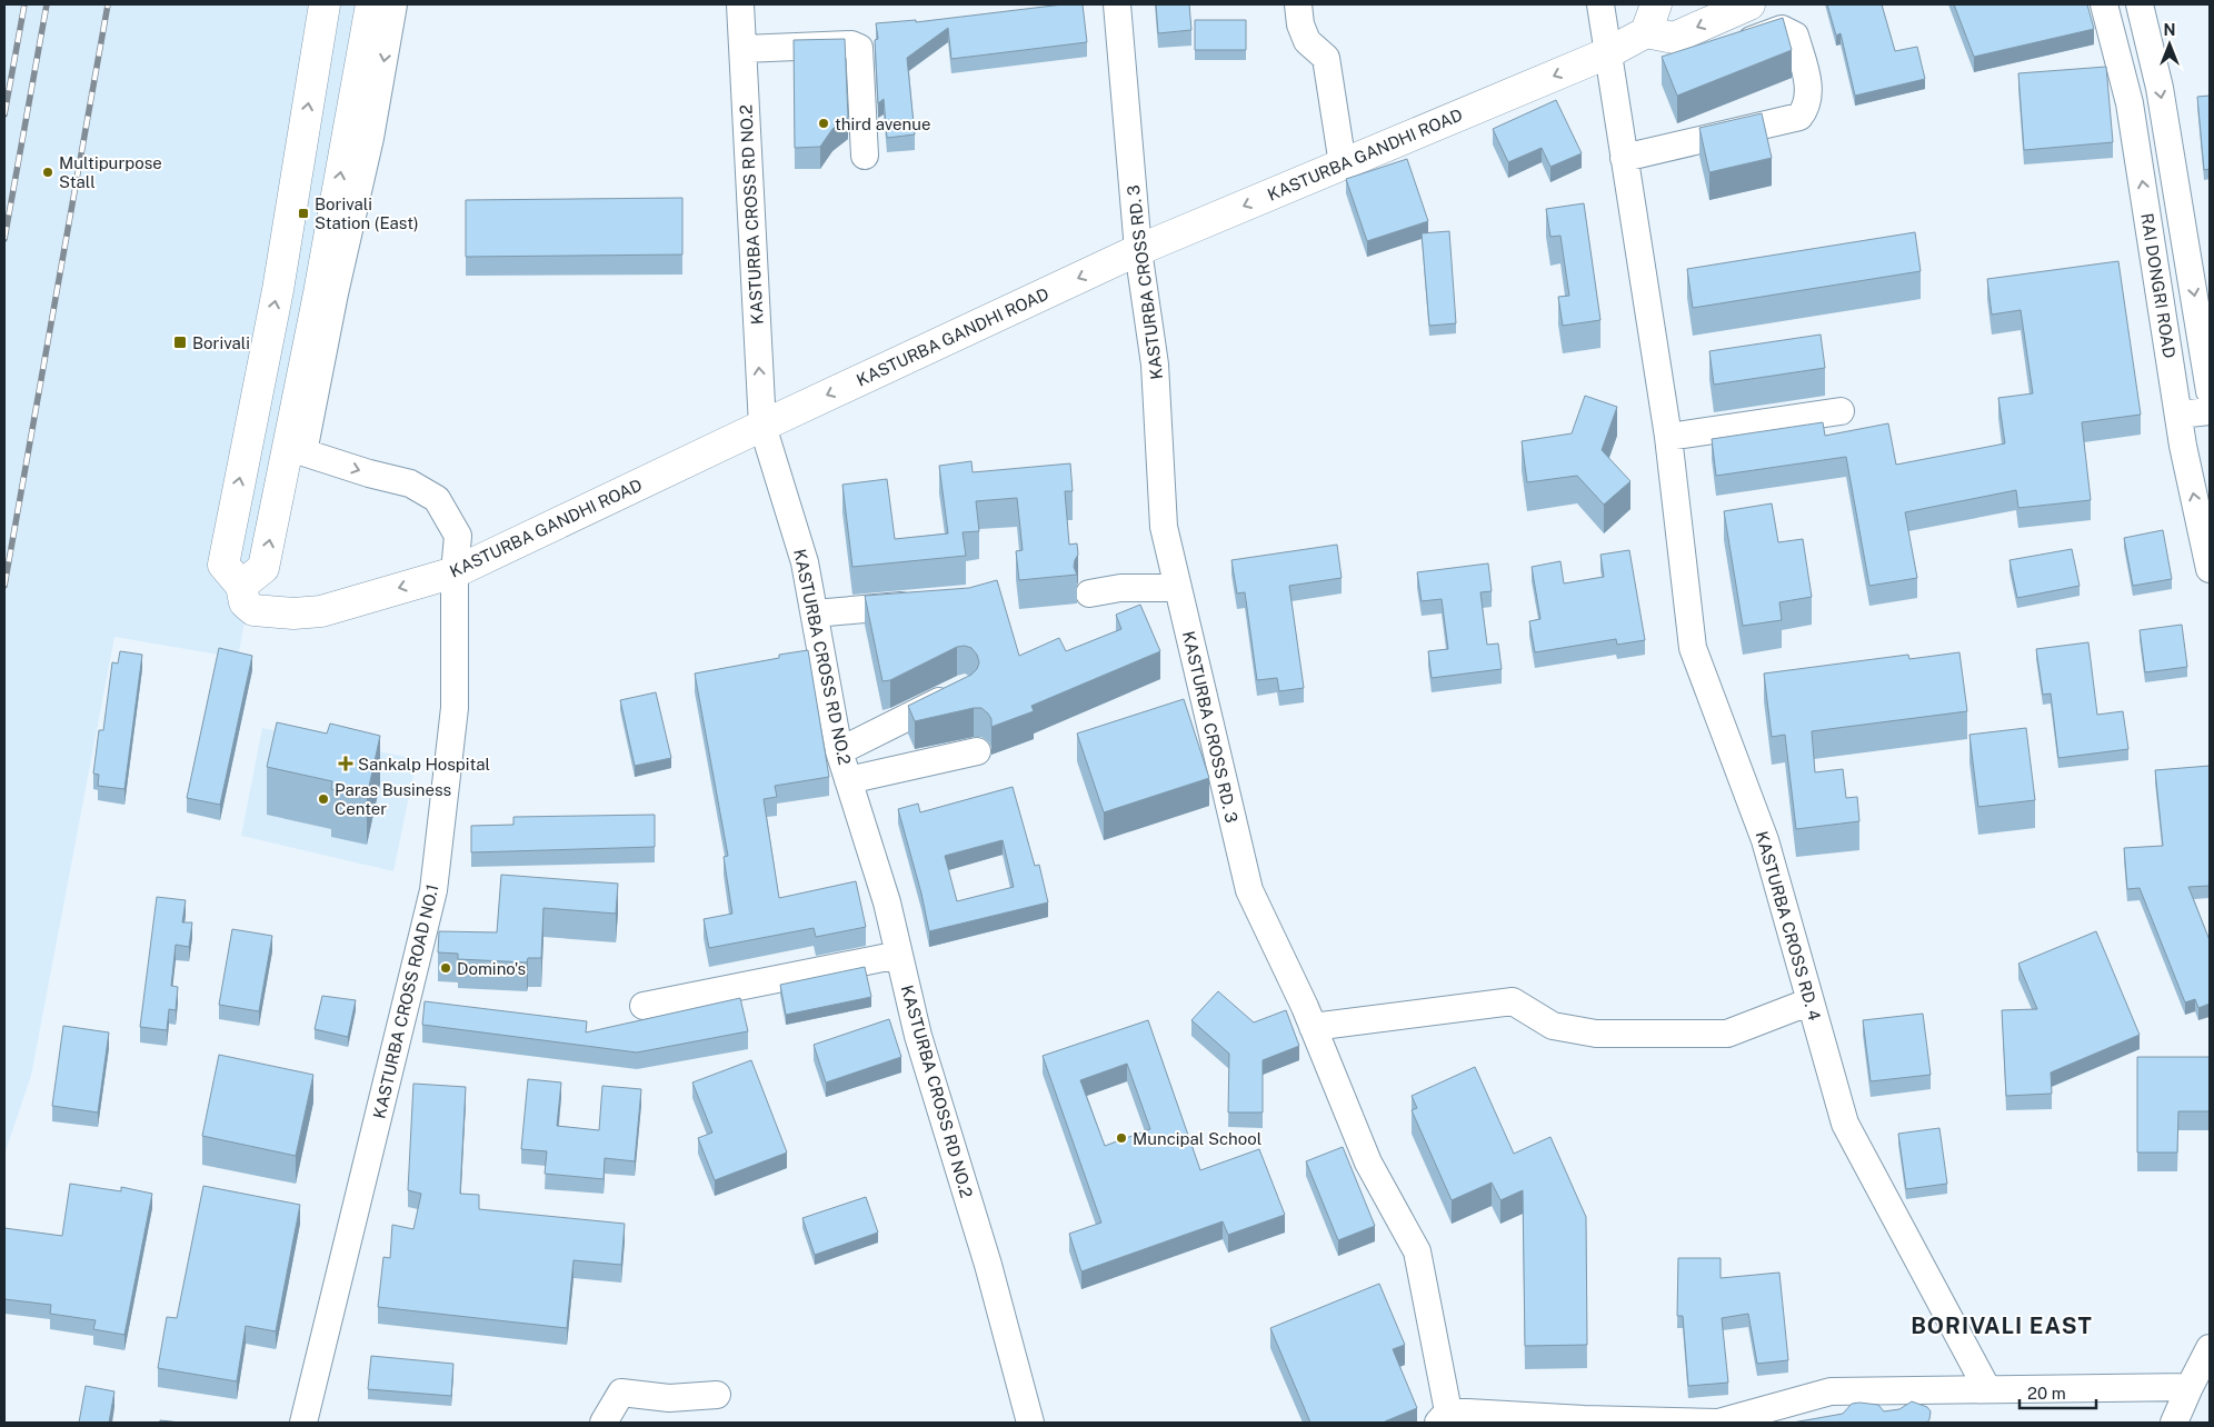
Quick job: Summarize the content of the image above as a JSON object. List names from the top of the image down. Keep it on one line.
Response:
{"streets":{"main road":["KASTURBA GANDHI ROAD"],"street":["KASTURBA CROSS RD NO.2","KASTURBA CROSS RD. 3","RAI DONGRI ROAD","KASTURBA CROSS RD. 4","KASTURBA CROSS ROAD NO.1"]},"crossings":[["KASTURBA GANDHI ROAD","KASTURBA CROSS RD NO.2"],["KASTURBA GANDHI ROAD","KASTURBA CROSS RD. 3"],["KASTURBA GANDHI ROAD","KASTURBA CROSS RD. 4"],["KASTURBA GANDHI ROAD","KASTURBA CROSS ROAD NO.1"]],"one_way":["KASTURBA CROSS ROAD NO.1"],"districts":["BORIVALI EAST"],"places":{"other":["third avenue","Multipurpose Stall","Paras Business Center","Domino's","Muncipal School"],"transit":["Borivali Station (East)","Borivali"],"health":["Sankalp Hospital"]},"scale_bar":"20 m","north":"top"}
